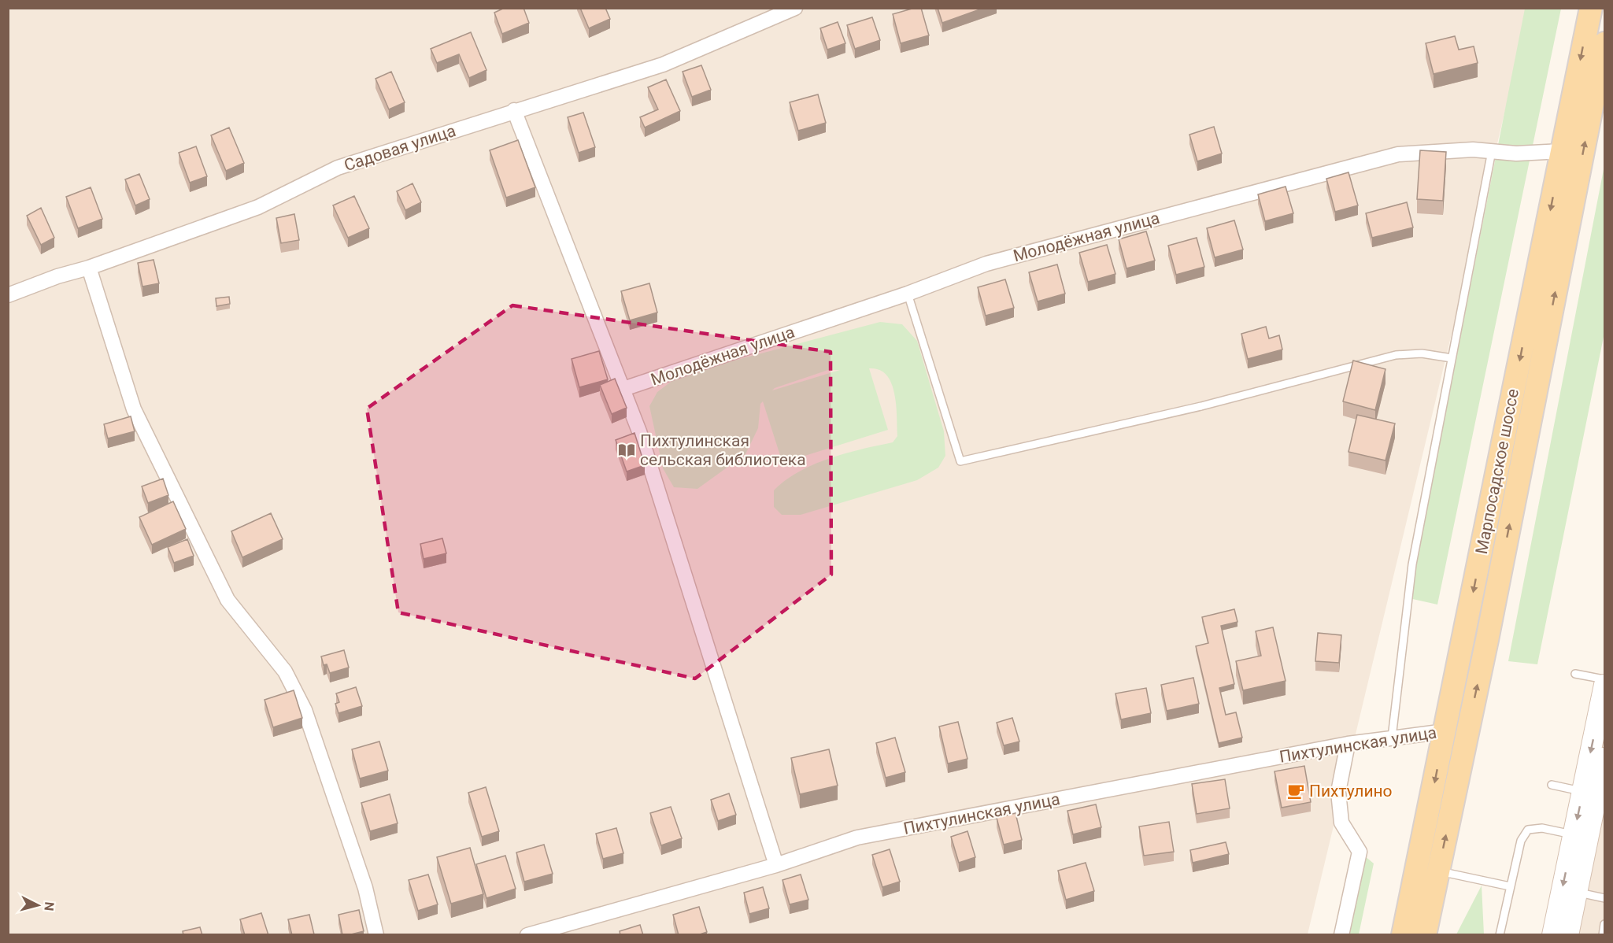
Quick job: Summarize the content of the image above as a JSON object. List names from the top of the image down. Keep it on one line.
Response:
{"streets":{"main road":["Марпосадское шоссе"],"street":["Садовая улица","Молодёжная улица","Пихтулинская улица"]},"crossings":[["Молодёжная улица","Марпосадское шоссе"],["Марпосадское шоссе","Пихтулинская улица"]],"places":{"library":["Пихтулинская сельская библиотека"],"cafe":["Пихтулино"]},"north":"right"}
